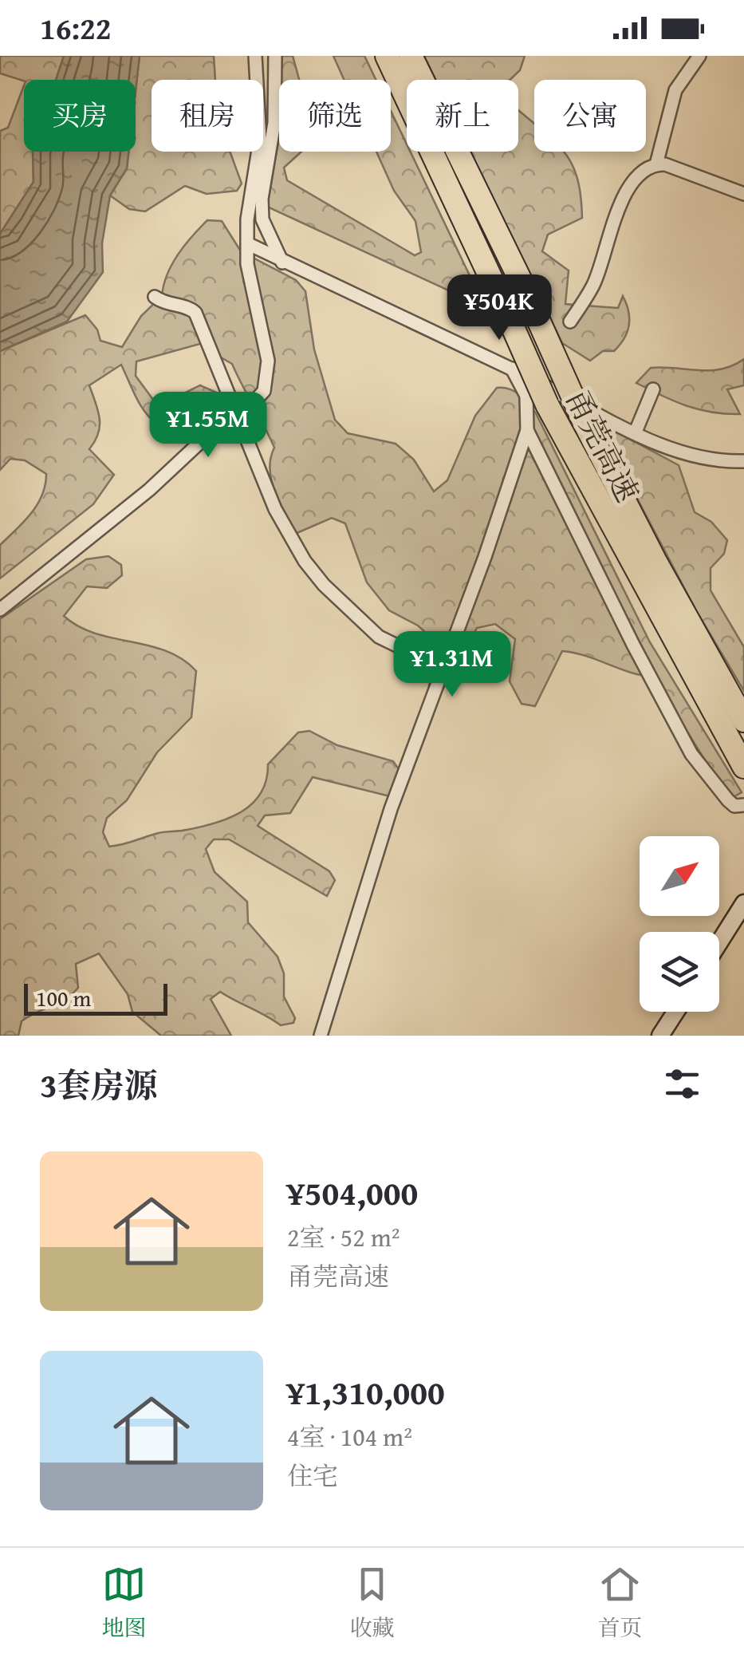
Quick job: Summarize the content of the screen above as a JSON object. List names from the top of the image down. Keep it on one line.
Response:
{"streets":{"highway":["甬莞高速"]},"scale_bar":"100 m","north":"top right","page":{"status":"16:22","chip":["买房","租房","筛选","新上","公寓"],"price":["¥504K","¥1.55M","¥1.31M"],"scale":"100 m","heading":"3套房源","list":[{"name":"¥504,000","note":"2室 · 52 m² · 甬莞高速"},{"name":"¥1,310,000","note":"4室 · 104 m² · 住宅"}],"tabs":["地图","收藏","首页"]}}
